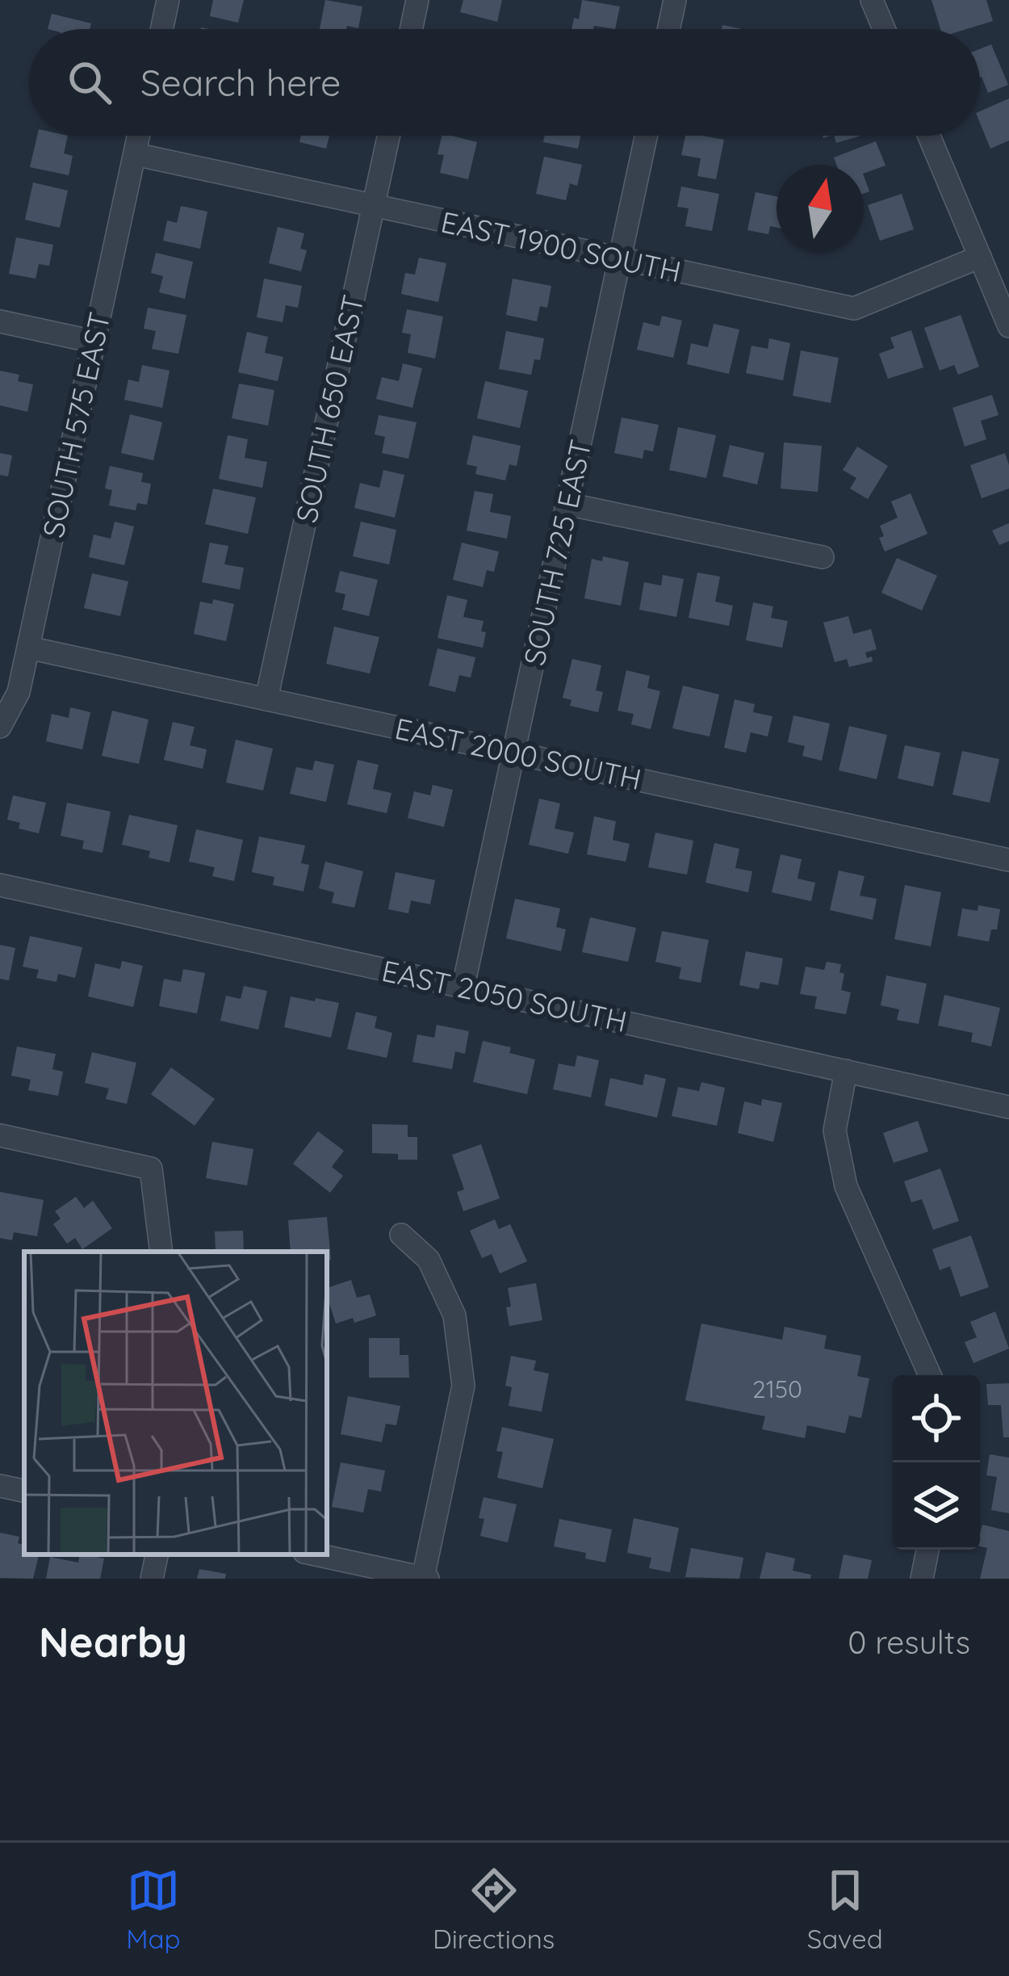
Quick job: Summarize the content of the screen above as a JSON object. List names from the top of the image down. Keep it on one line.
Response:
{"streets":{"street":["EAST 1900 SOUTH","SOUTH 650 EAST","SOUTH 575 EAST","SOUTH 725 EAST","EAST 2000 SOUTH","EAST 2050 SOUTH"]},"crossings":[["EAST 1900 SOUTH","SOUTH 650 EAST"],["EAST 1900 SOUTH","SOUTH 575 EAST"],["EAST 1900 SOUTH","SOUTH 725 EAST"],["SOUTH 650 EAST","EAST 2000 SOUTH"],["SOUTH 575 EAST","EAST 2000 SOUTH"],["SOUTH 725 EAST","EAST 2000 SOUTH"],["SOUTH 725 EAST","EAST 2050 SOUTH"]],"house_numbers":["2150"],"north":"top","page":{"search":"Search here","heading":["Nearby","0 results"],"nav":["Map","Directions","Saved"]}}
